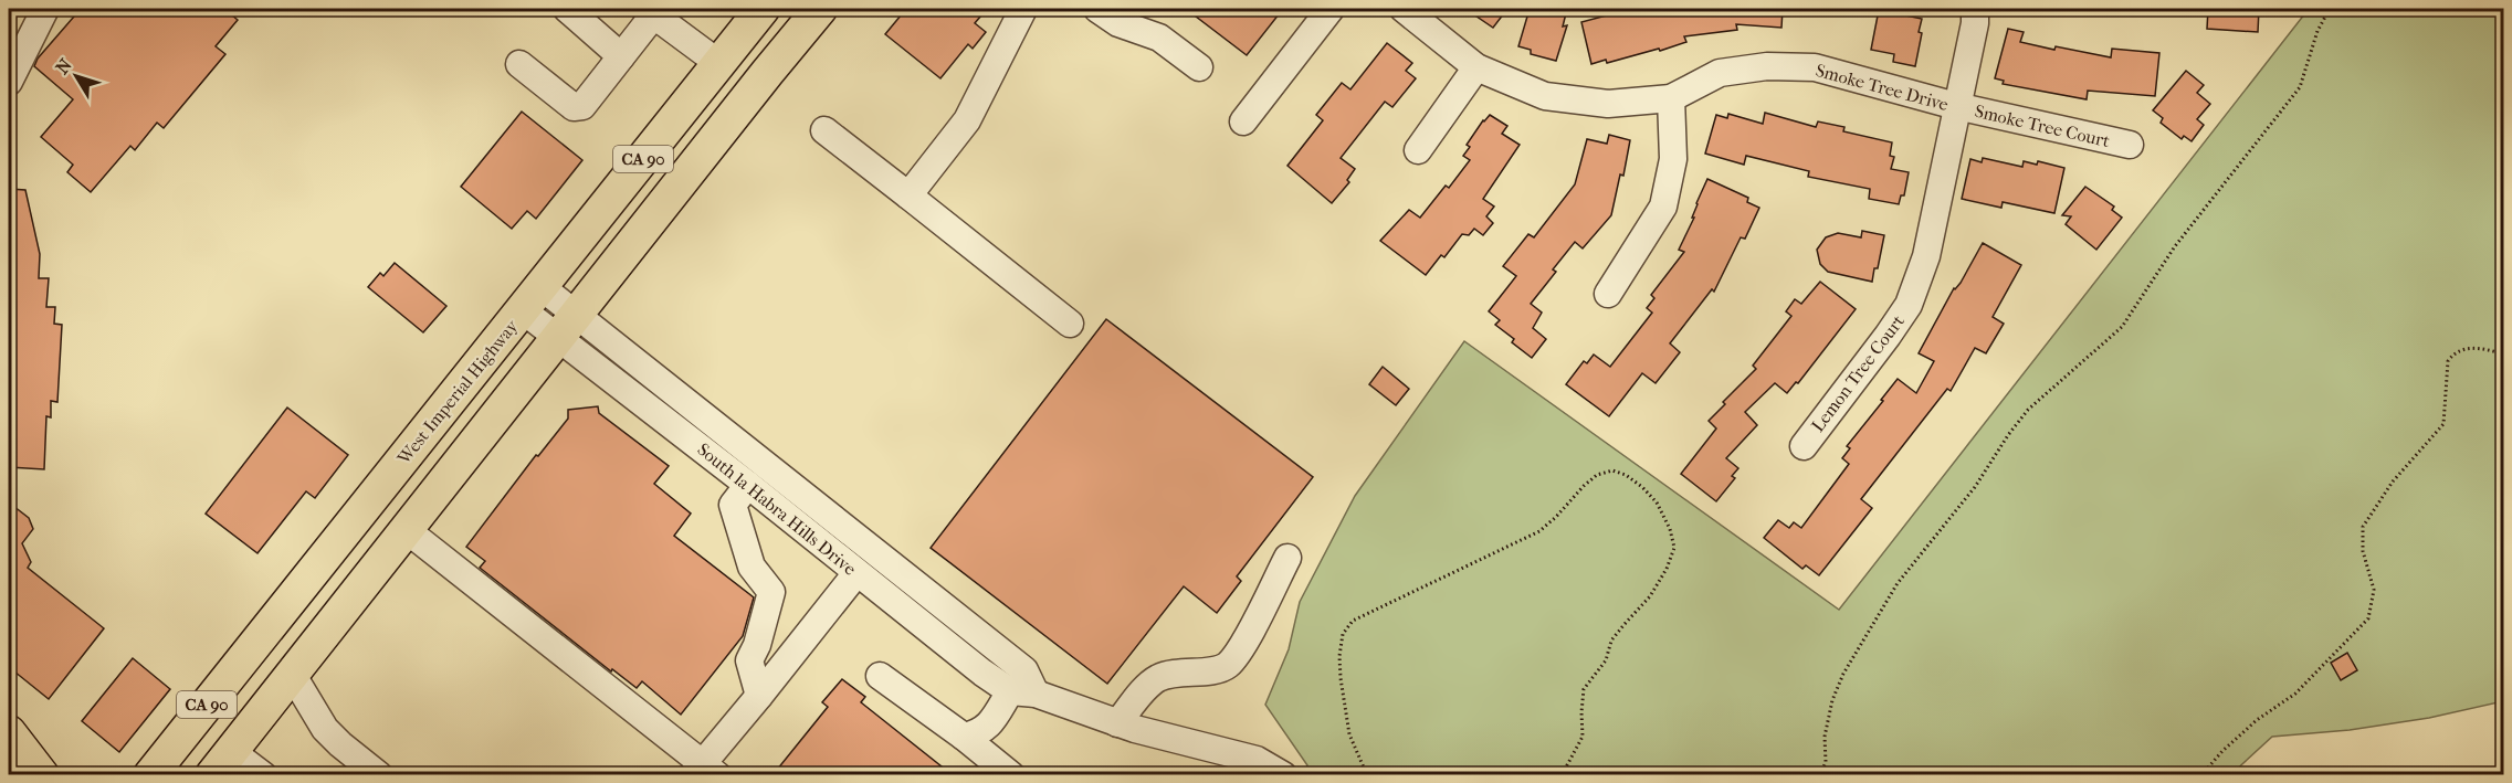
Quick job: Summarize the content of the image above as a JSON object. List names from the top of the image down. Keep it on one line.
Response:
{"streets":{"main road":["CA 90","West Imperial Highway"],"street":["Smoke Tree Drive","Smoke Tree Court","Lemon Tree Court","South la Habra Hills Drive"]},"crossings":[["Smoke Tree Drive","Smoke Tree Court"],["Smoke Tree Drive","Lemon Tree Court"],["Smoke Tree Court","Lemon Tree Court"],["CA 90","South la Habra Hills Drive"],["West Imperial Highway","South la Habra Hills Drive"]],"north":"top left"}
